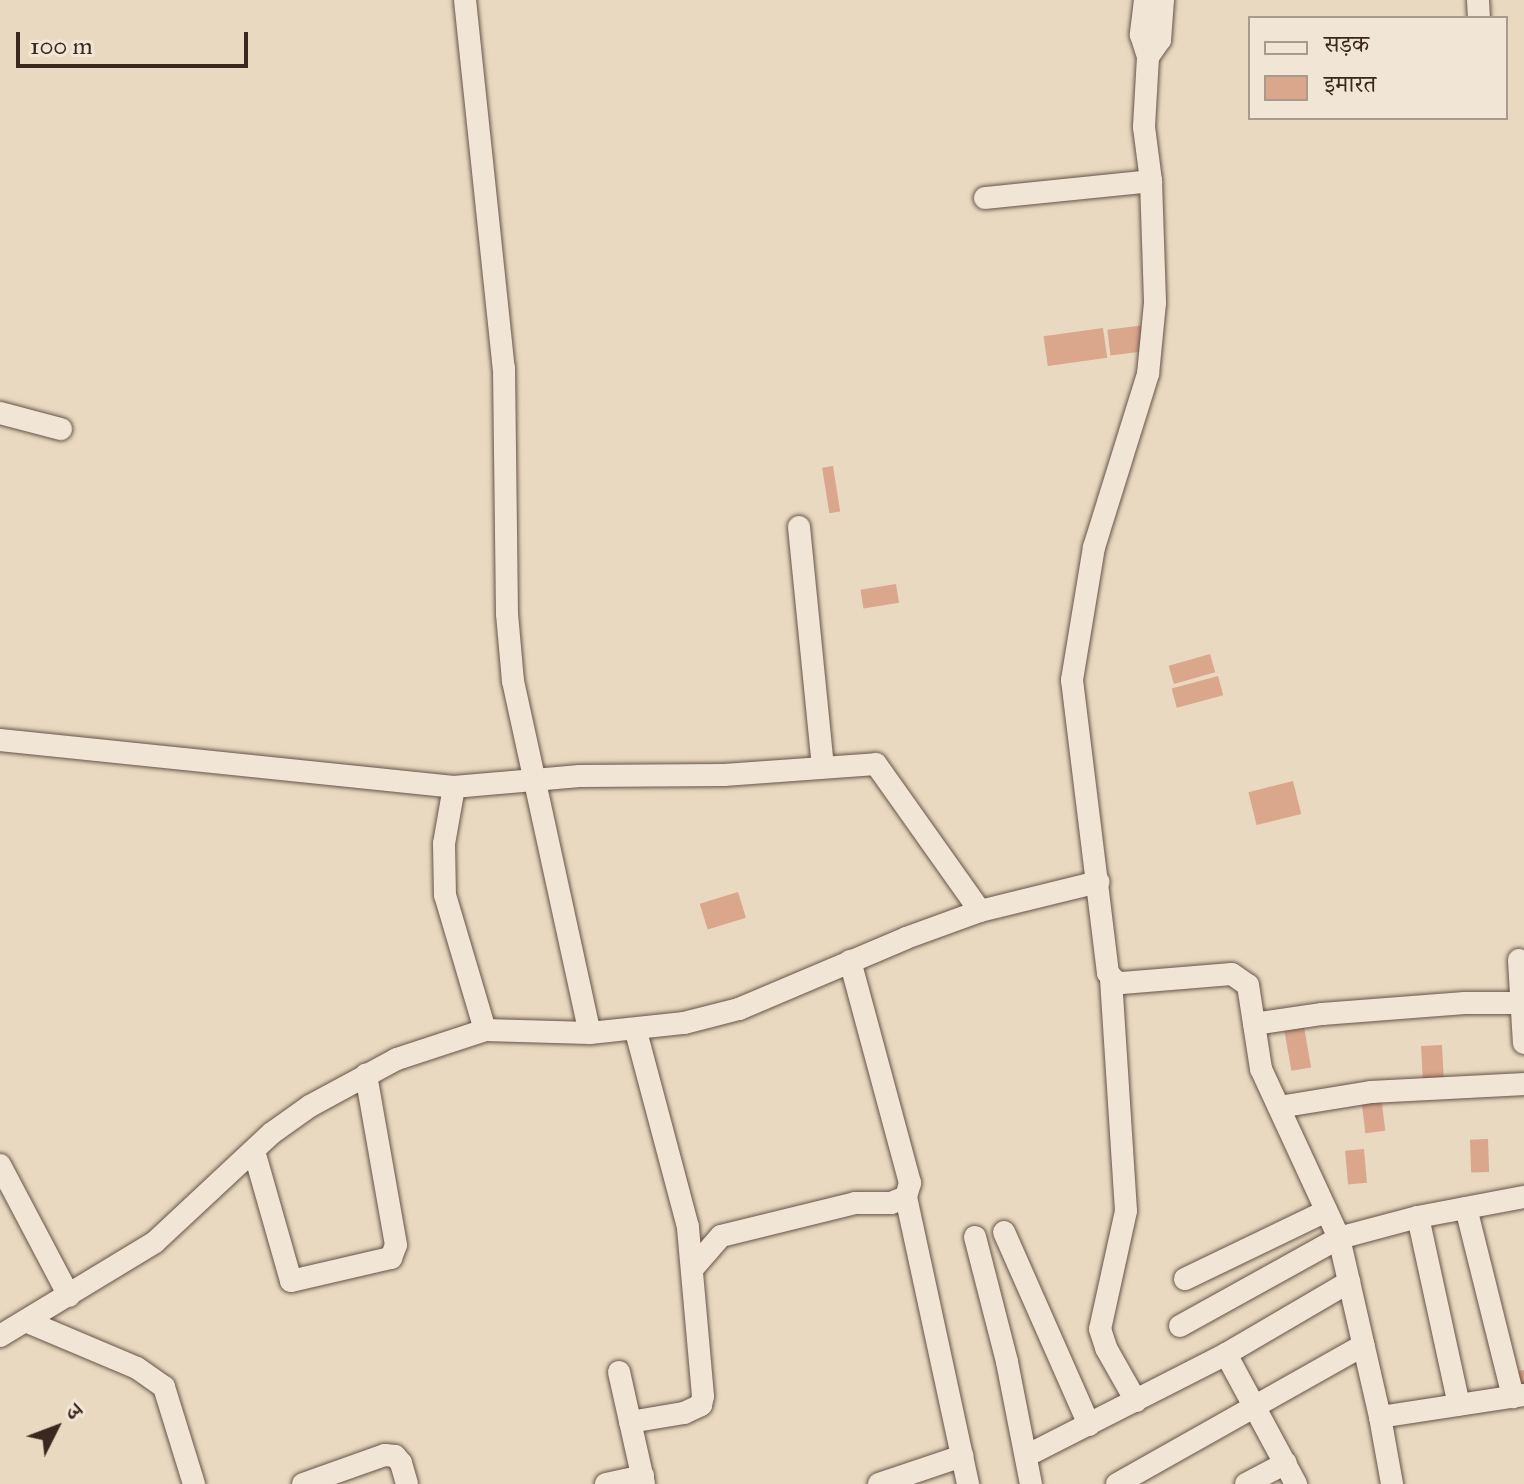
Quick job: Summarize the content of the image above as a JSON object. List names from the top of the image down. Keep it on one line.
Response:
{"legend":["सड़क","इमारत"],"scale_bar":"100 m","north":"top right"}
